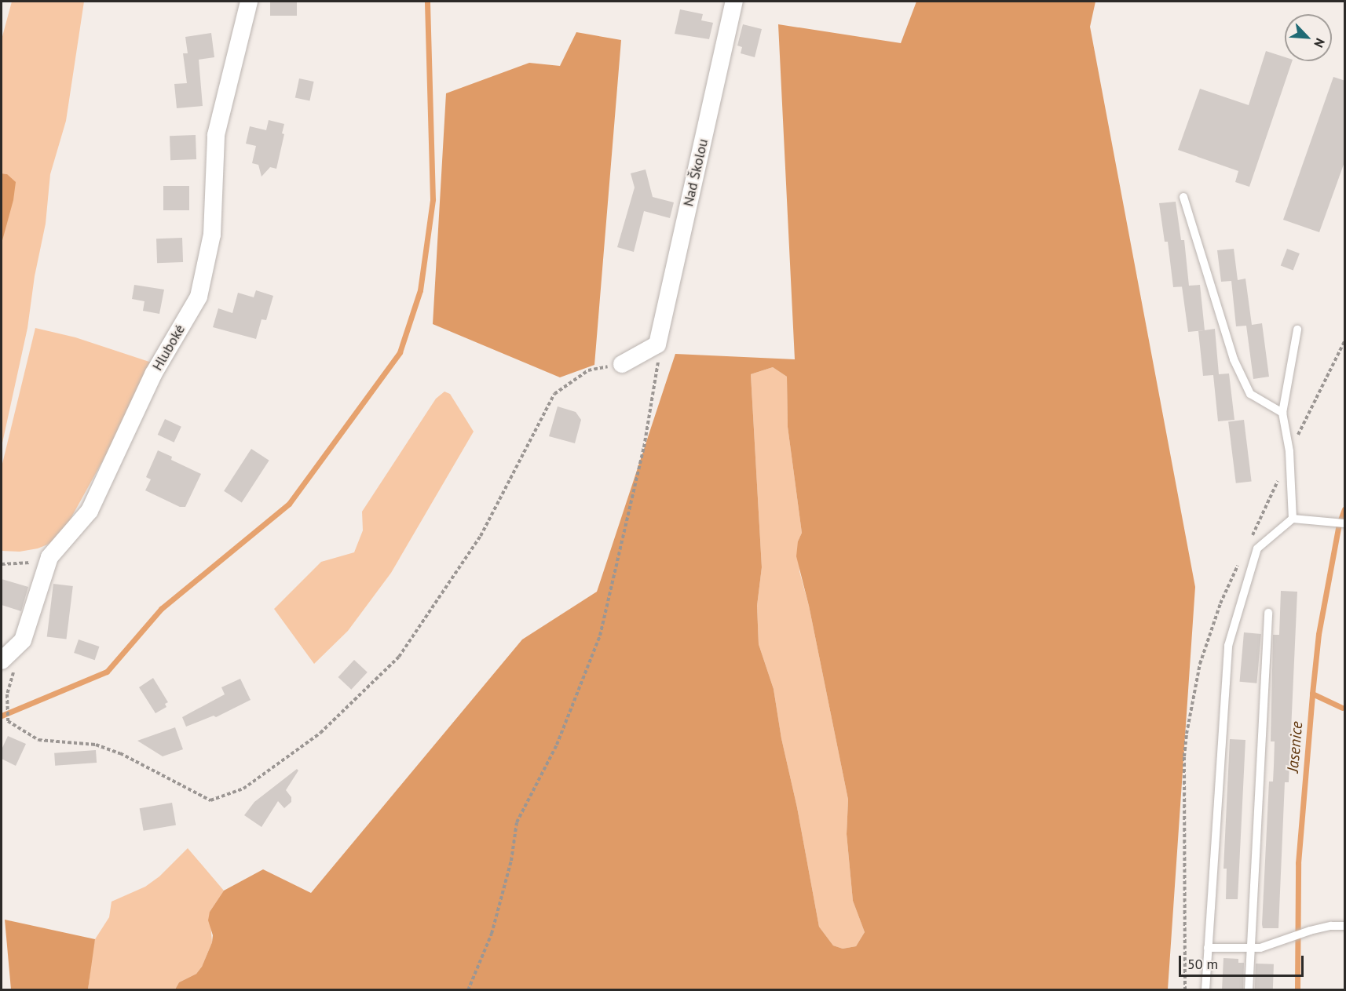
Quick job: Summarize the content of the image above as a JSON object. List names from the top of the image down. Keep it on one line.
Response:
{"streets":{"street":["Nad Školou","Hluboké"]},"water":["Jasenice"],"scale_bar":"50 m","north":"bottom right"}
